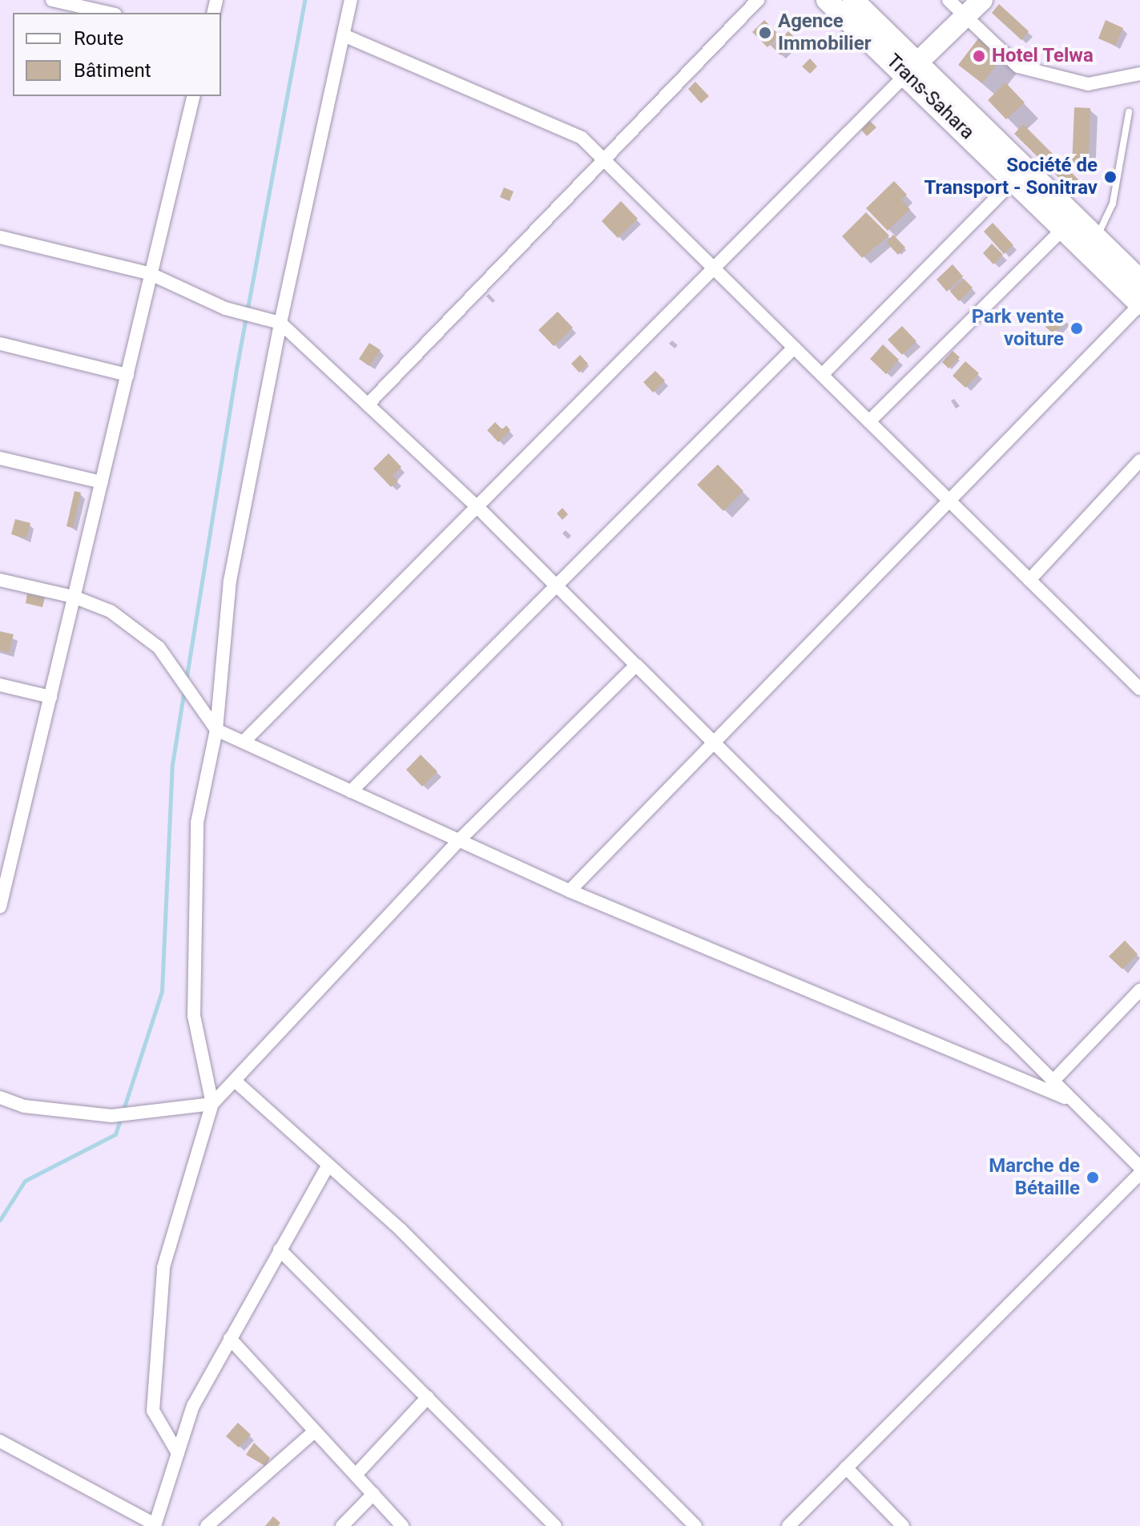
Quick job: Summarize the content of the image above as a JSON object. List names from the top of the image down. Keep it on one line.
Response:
{"streets":{"main road":["Trans-Sahara"]},"places":["Agence Immobilier","Hotel Telwa","Société de Transport - Sonitrav","Park vente voiture","Marche de Bétaille"],"legend":["Route","Bâtiment"]}
